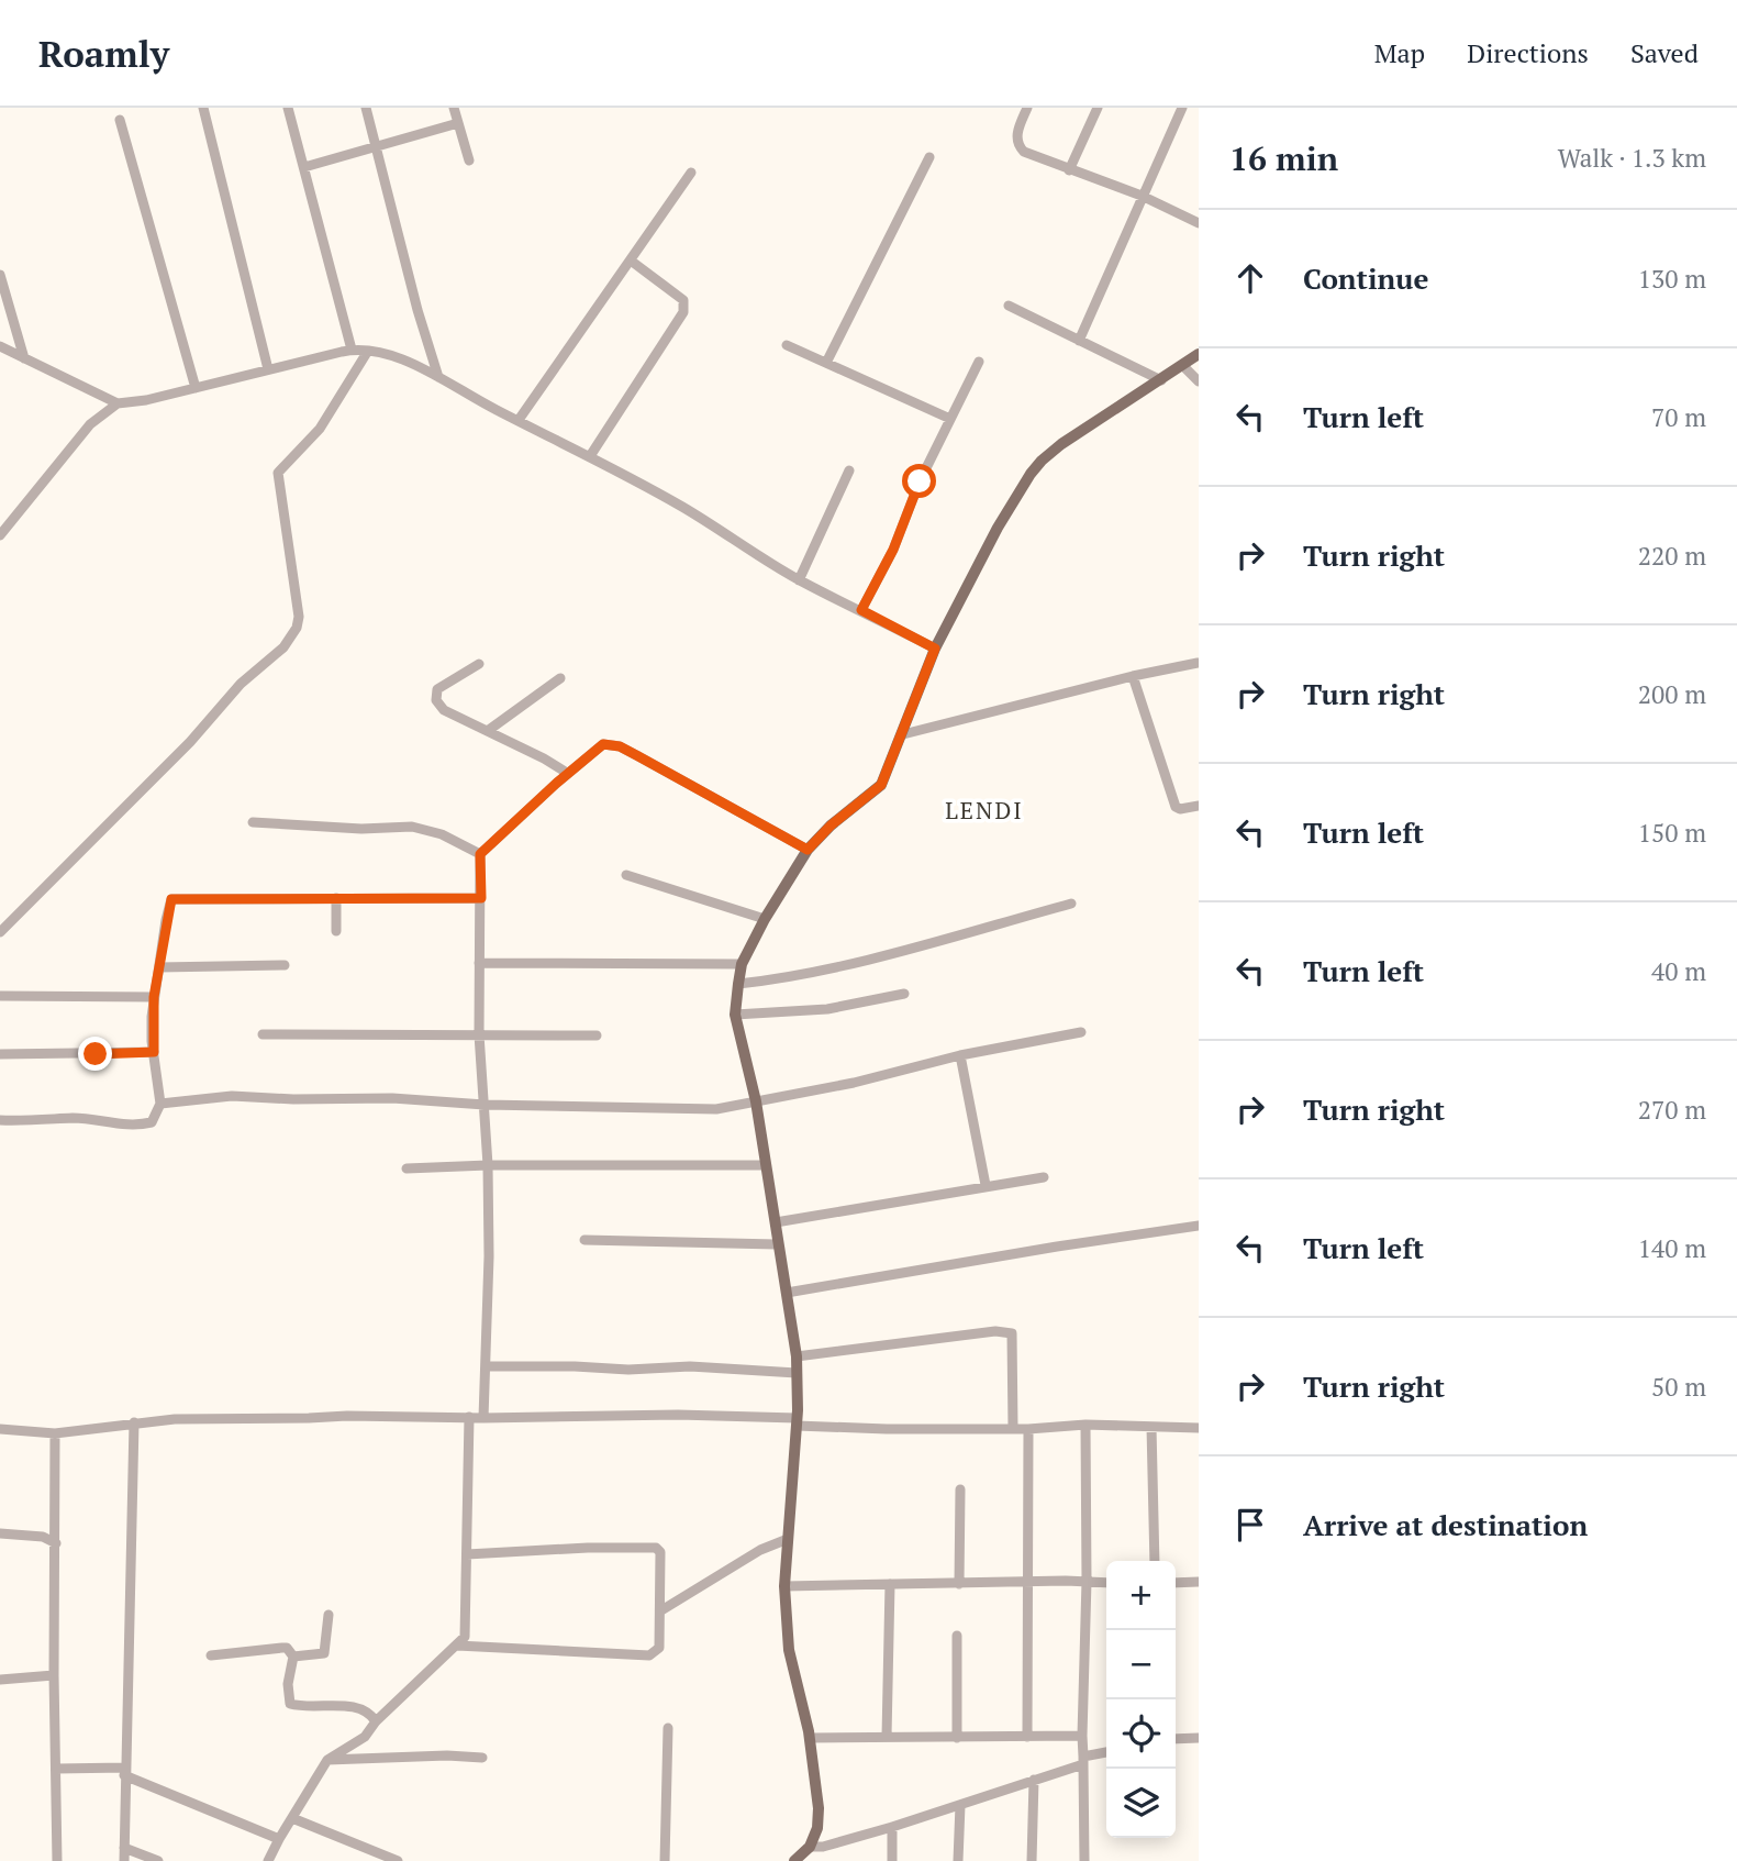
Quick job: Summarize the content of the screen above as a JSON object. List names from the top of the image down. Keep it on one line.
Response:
{"districts":["LENDI"],"page":{"header":"Roamly","nav":["Map","Directions","Saved"],"heading":["16 min","Walk · 1.3 km"],"list":[["Continue","130 m"],["Turn left","70 m"],["Turn right","220 m"],["Turn right","200 m"],["Turn left","150 m"],["Turn left","40 m"],["Turn right","270 m"],["Turn left","140 m"],["Turn right","50 m"],"Arrive at destination"],"map_buttons":["+","−"]}}
